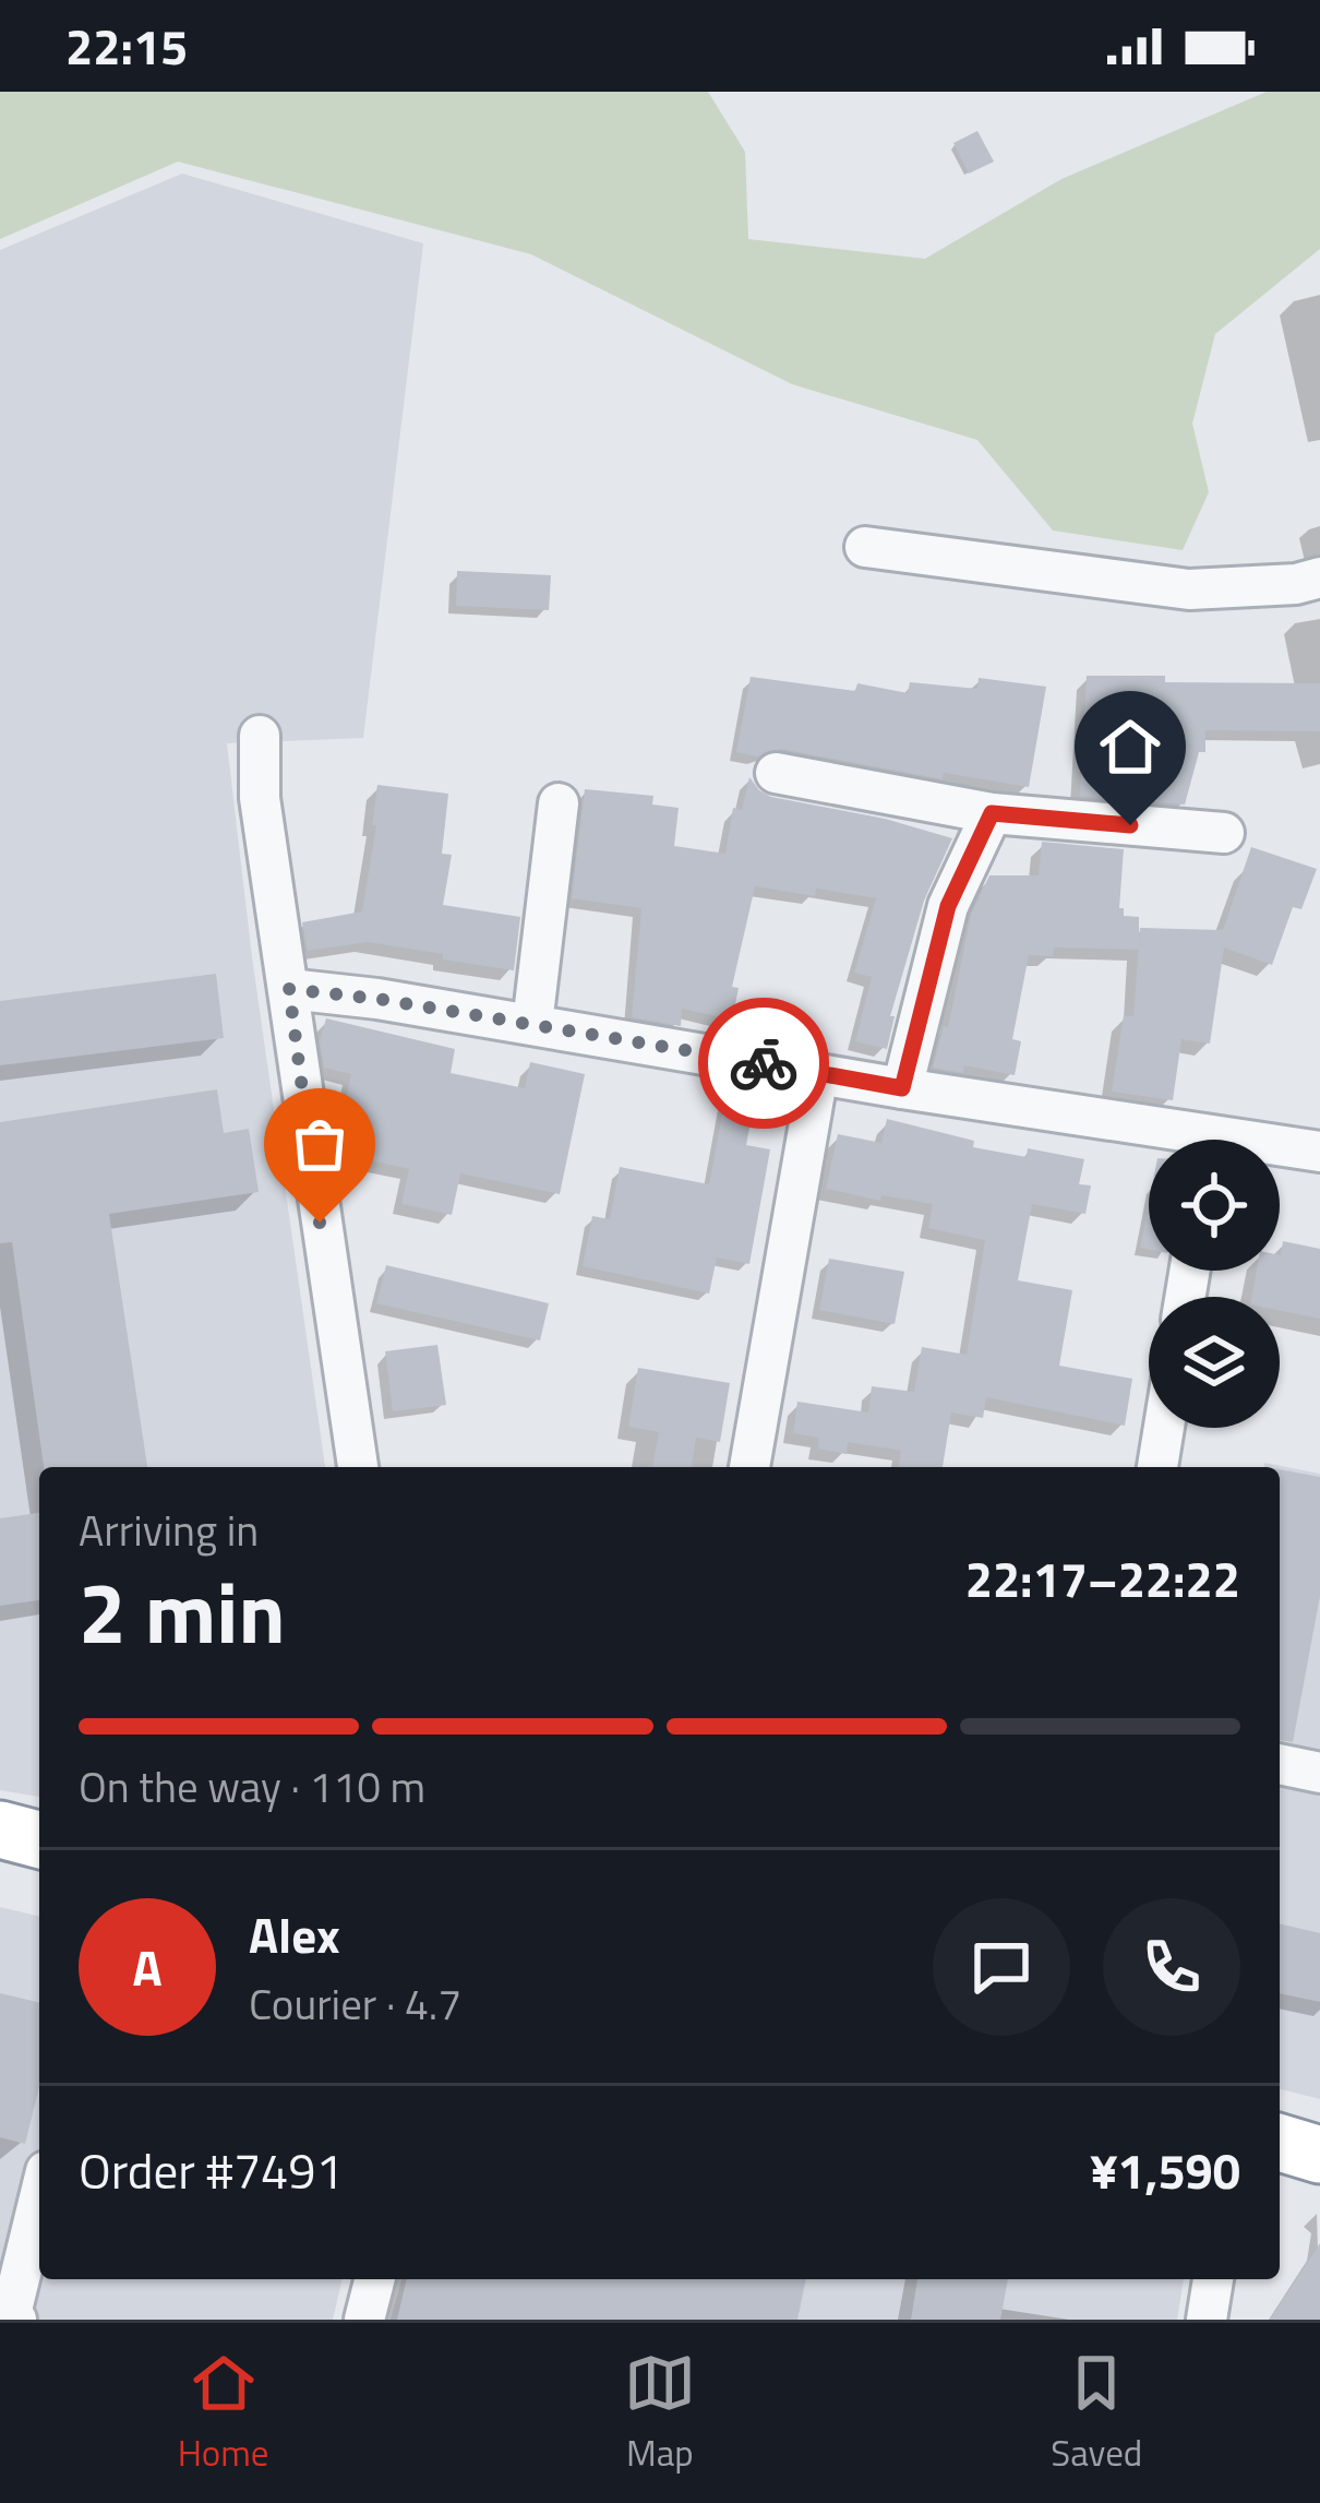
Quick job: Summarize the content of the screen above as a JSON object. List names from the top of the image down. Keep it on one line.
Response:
{"page":{"status":"22:15","heading":["2 min","Arriving in","22:17–22:22"],"panel":["Alex","Courier · 4.7","Order #7491","¥1,590"],"bar":"On the way · 110 m","round":"A","tabs":["Home","Map","Saved"]}}
